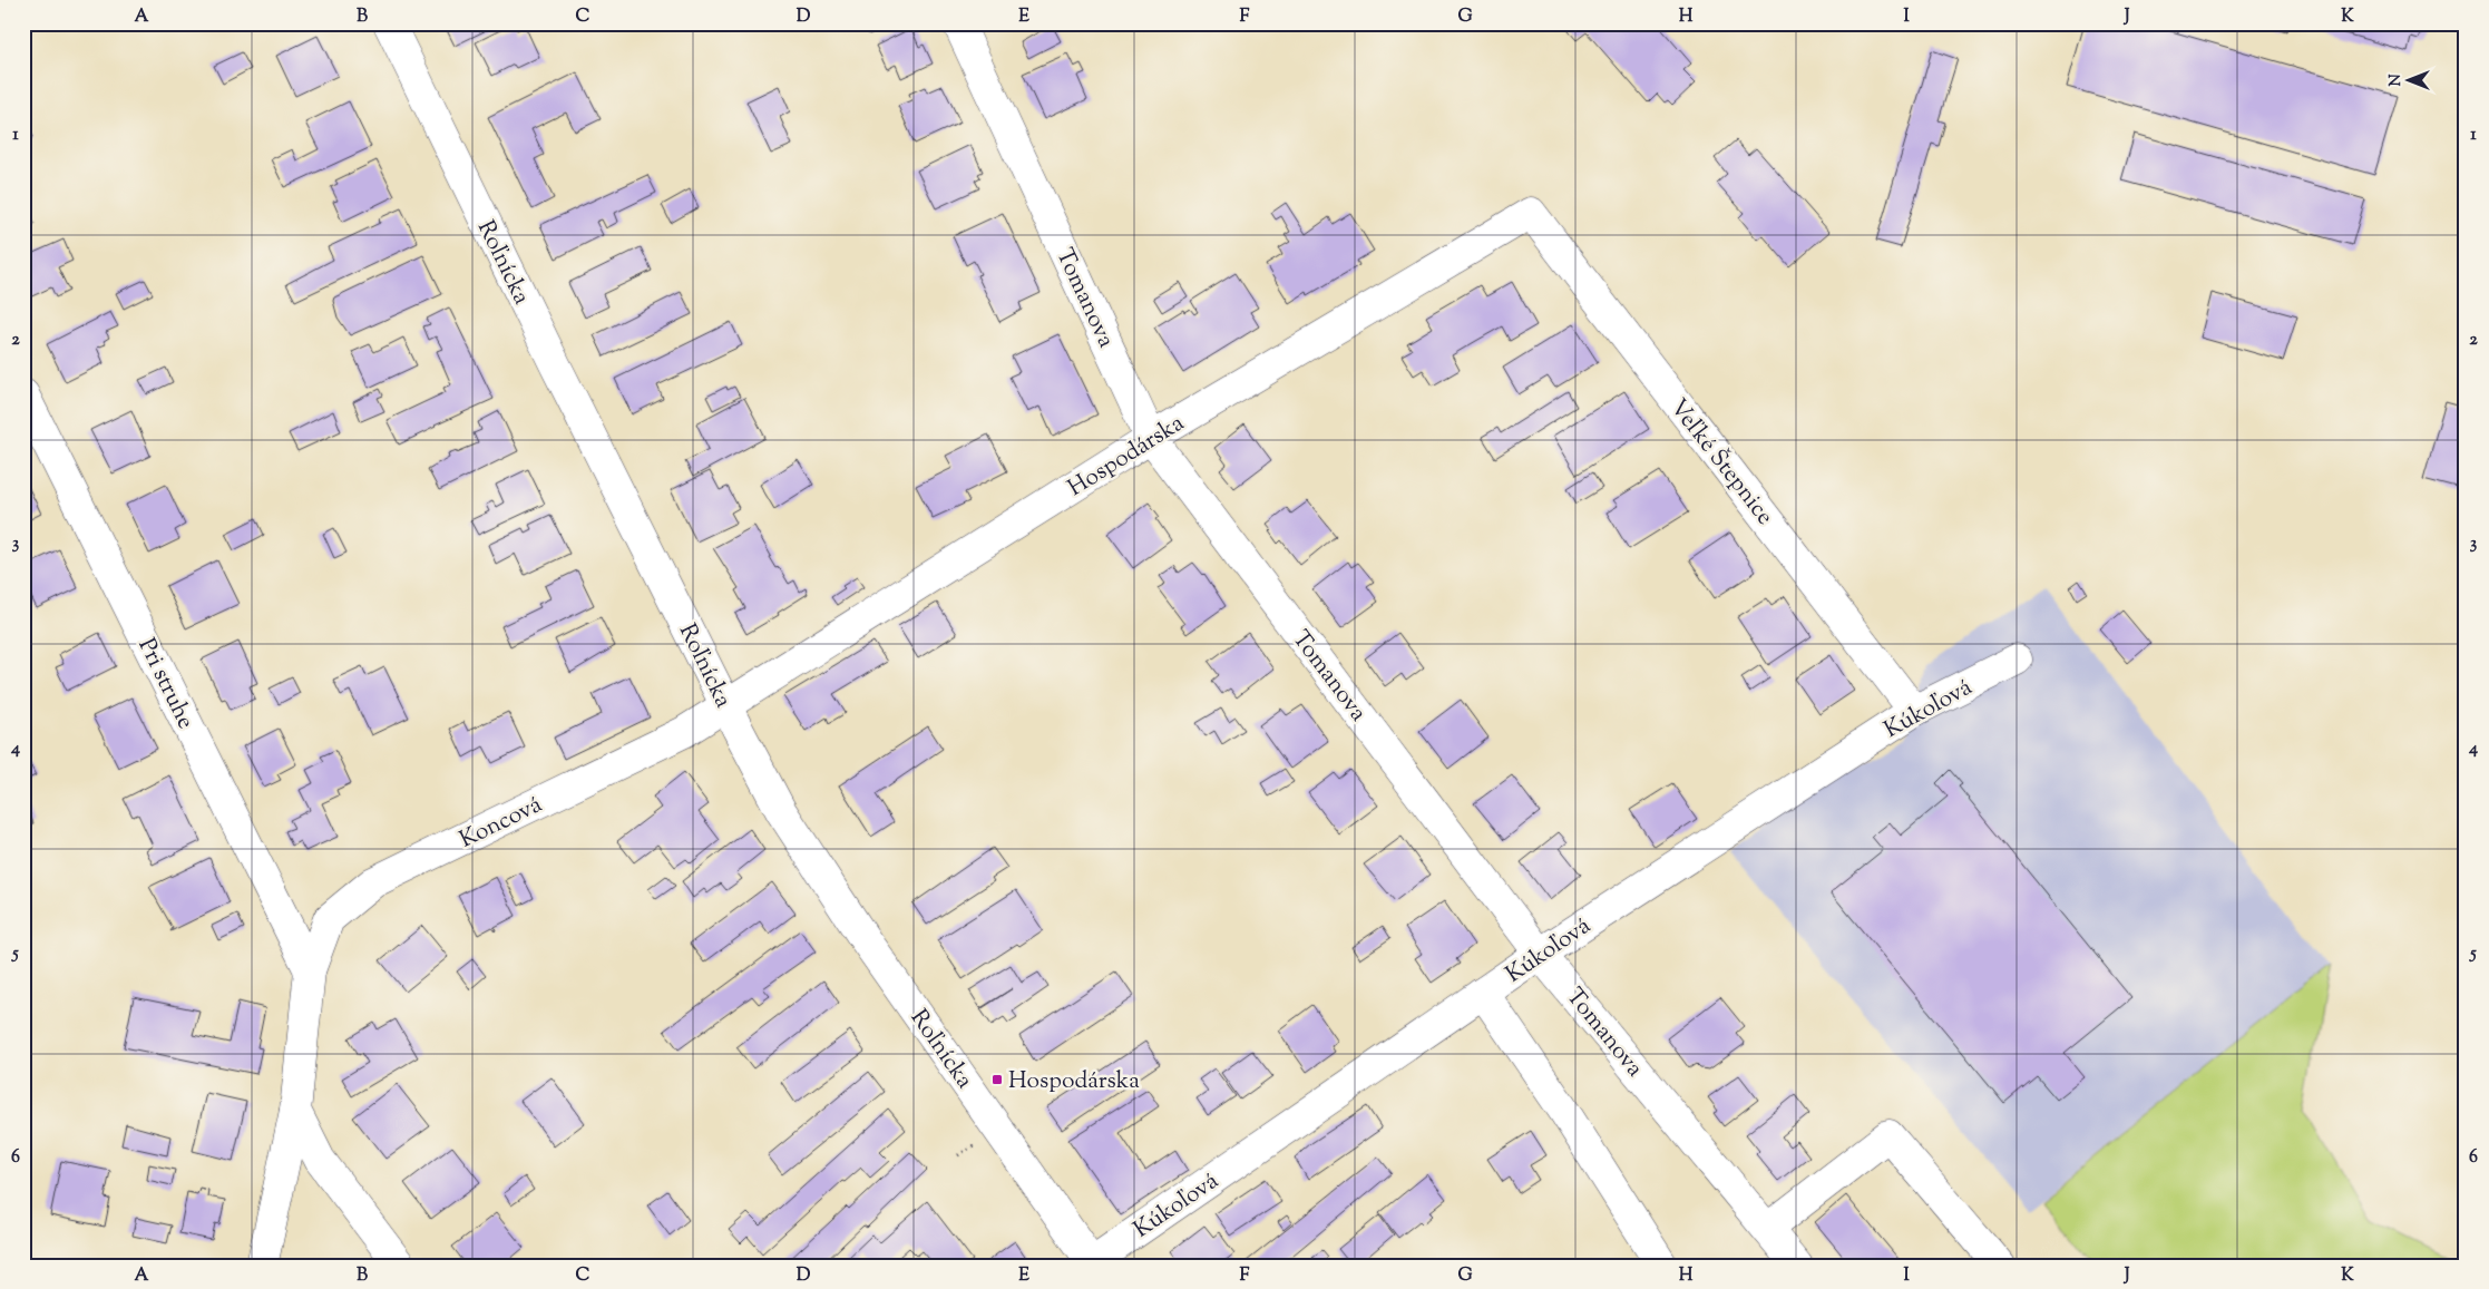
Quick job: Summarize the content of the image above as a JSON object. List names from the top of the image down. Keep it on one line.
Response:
{"streets":{"street":["Roľnícka","Tomanova","Hospodárska","Veľké Štepnice","Pri struhe","Kúkoľová","Koncová"]},"crossings":[["Roľnícka","Hospodárska"],["Roľnícka","Kúkoľová"],["Roľnícka","Koncová"],["Tomanova","Hospodárska"],["Tomanova","Kúkoľová"],["Hospodárska","Veľké Štepnice"],["Hospodárska","Koncová"],["Veľké Štepnice","Kúkoľová"],["Pri struhe","Koncová"]],"places":{"transit":["Hospodárska"]},"north":"left","grid":{"columns":["A","B","C","D","E","F","G","H","I","J","K"],"rows":["1","2","3","4","5","6"]}}
